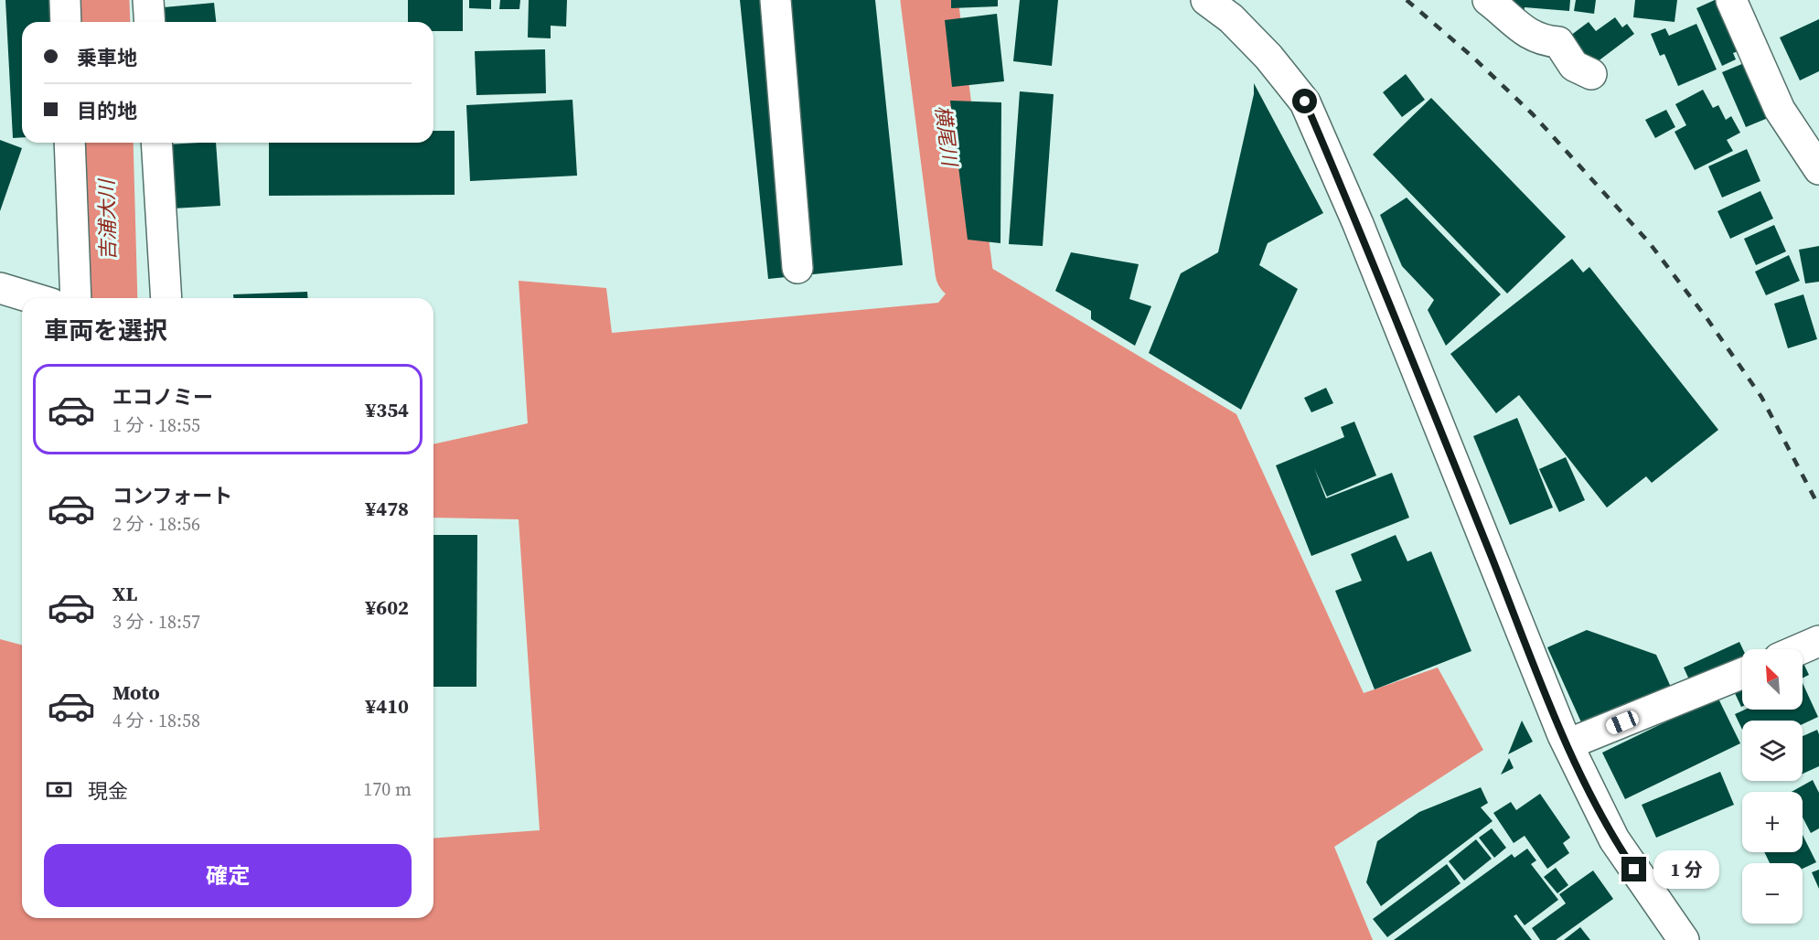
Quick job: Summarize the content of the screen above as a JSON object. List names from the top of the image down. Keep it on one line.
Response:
{"water":["横尾川","吉浦大川"],"north":"top left","page":{"banner":["乗車地","目的地"],"heading":"車両を選択","list":[{"name":"エコノミー","note":"1 分 · 18:55","value":"¥354"},{"name":"コンフォート","note":"2 分 · 18:56","value":"¥478"},{"name":"XL","note":"3 分 · 18:57","value":"¥602"},{"name":"Moto","note":"4 分 · 18:58","value":"¥410"}],"map_buttons":["+","−"],"pay":["現金","170 m"],"buttons":"確定","bubble":"1 分"}}
